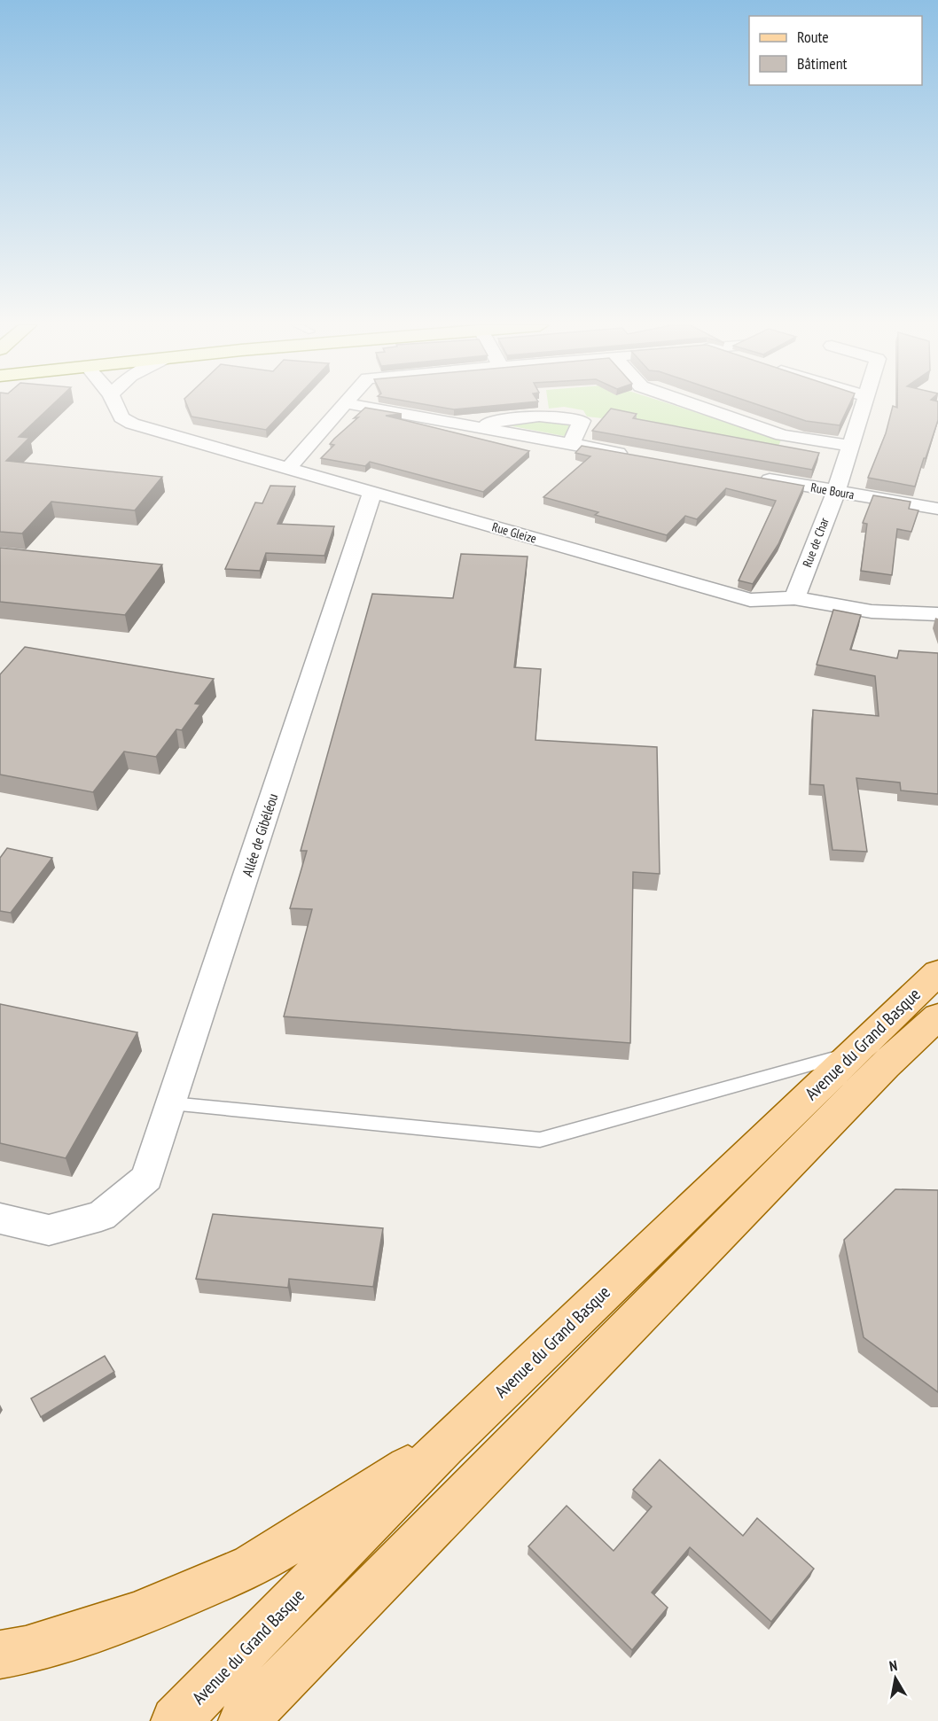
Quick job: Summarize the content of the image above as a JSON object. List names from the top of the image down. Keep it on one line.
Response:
{"streets":{"main road":["Avenue du Grand Basque"],"street":["Rue Boura","Rue Gleize","Rue de Char","Allée de Gibéléou"]},"crossings":[["Rue Boura","Rue de Char"],["Rue Gleize","Rue de Char"],["Rue Gleize","Allée de Gibéléou"]],"legend":["Route","Bâtiment"],"north":"top"}
